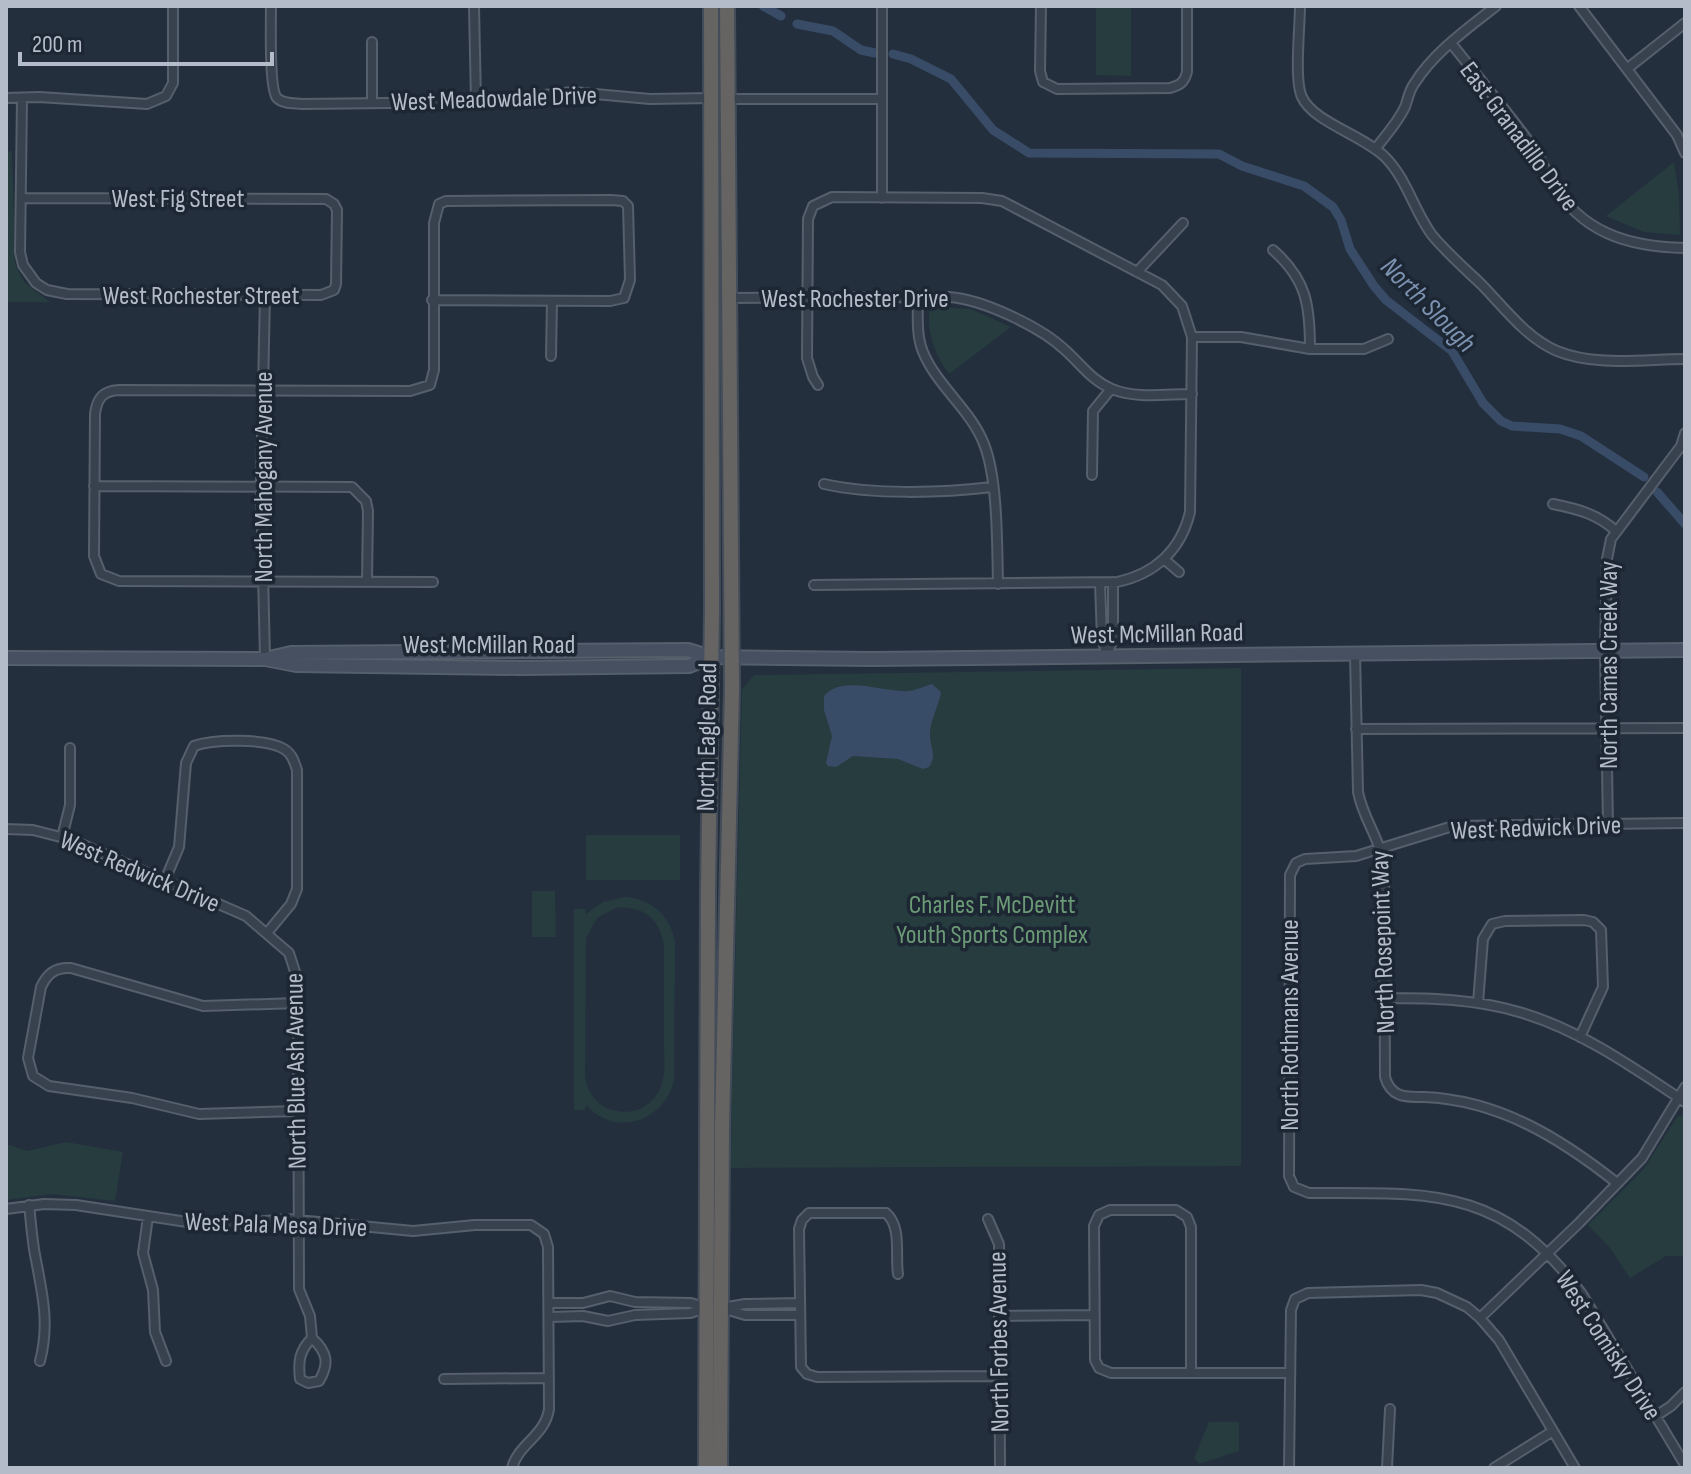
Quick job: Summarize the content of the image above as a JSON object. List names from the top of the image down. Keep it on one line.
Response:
{"streets":{"highway":["North Eagle Road"],"main road":["West McMillan Road"],"street":["West Meadowdale Drive","East Granadillo Drive","West Fig Street","West Rochester Street","West Rochester Drive","North Mahogany Avenue","North Camas Creek Way","West Redwick Drive","North Rosepoint Way","North Rothmans Avenue","North Blue Ash Avenue","West Pala Mesa Drive","North Forbes Avenue","West Comisky Drive"]},"crossings":[["West Meadowdale Drive","North Eagle Road"],["West Fig Street","West Rochester Street"],["West Rochester Street","North Mahogany Avenue"],["West Rochester Drive","North Eagle Road"],["North Mahogany Avenue","West McMillan Road"],["West McMillan Road","North Camas Creek Way"],["West McMillan Road","North Eagle Road"],["West McMillan Road","North Rosepoint Way"],["North Camas Creek Way","West Redwick Drive"],["West Redwick Drive","North Rosepoint Way"],["West Redwick Drive","North Rothmans Avenue"],["West Redwick Drive","North Blue Ash Avenue"],["North Rothmans Avenue","West Comisky Drive"],["North Blue Ash Avenue","West Pala Mesa Drive"]],"water":["North Slough"],"parks":["Charles F. McDevitt Youth Sports Complex"],"scale_bar":"200 m"}
